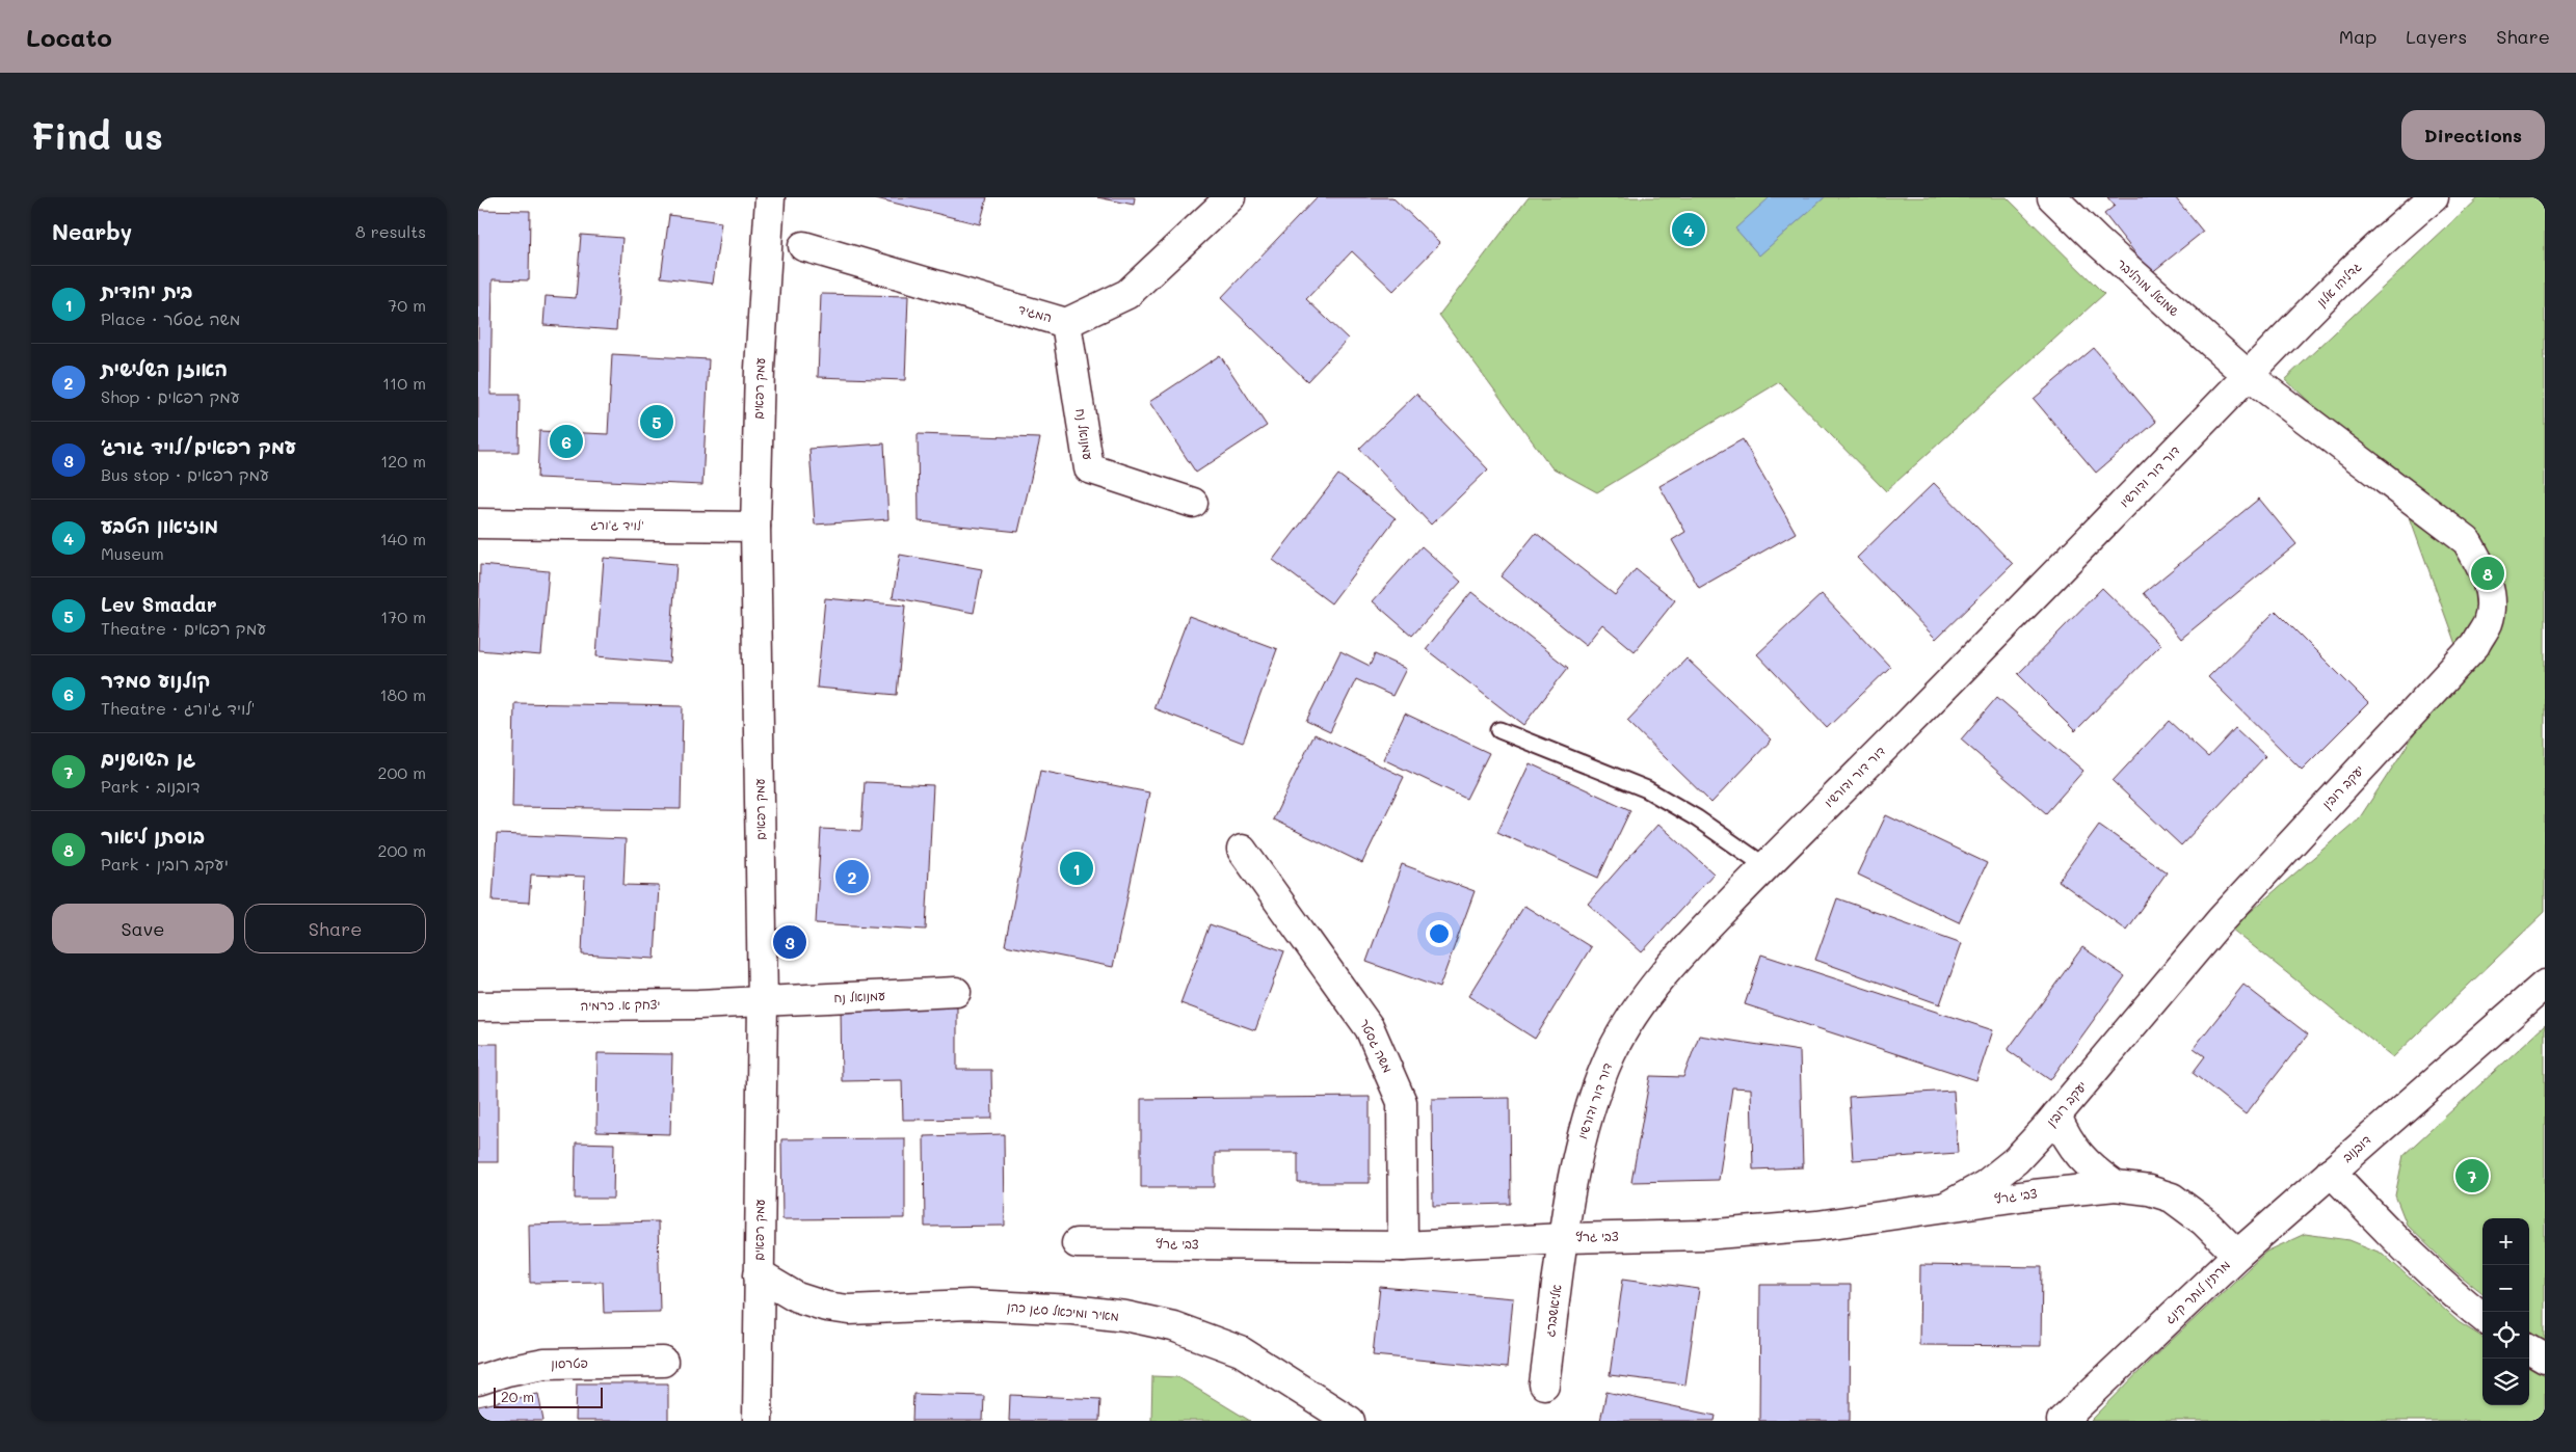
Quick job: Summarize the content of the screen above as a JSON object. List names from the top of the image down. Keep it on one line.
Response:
{"streets":{"street":["גדליהו אלון","שמואל מוהליבר","המגיד","עמק רפאים","עמנואל נח","דור דור ודורשיו","לויד ג'ורג'","יעקב רובין","יצחק א. כרמיה","משה גסטר","דובנוב","צבי גרץ","מרתין לותר קינג","אליאשברג","מאיר ומיכאל סגן כהן","פטרסון"]},"crossings":[["גדליהו אלון","שמואל מוהליבר"],["גדליהו אלון","דור דור ודורשיו"],["גדליהו אלון","יעקב רובין"],["שמואל מוהליבר","דור דור ודורשיו"],["שמואל מוהליבר","יעקב רובין"],["המגיד","עמנואל נח"],["עמק רפאים","עמנואל נח"],["עמק רפאים","לויד ג'ורג'"],["עמק רפאים","יצחק א. כרמיה"],["עמק רפאים","מאיר ומיכאל סגן כהן"],["עמנואל נח","יצחק א. כרמיה"],["דור דור ודורשיו","יעקב רובין"],["דור דור ודורשיו","צבי גרץ"],["דור דור ודורשיו","אליאשברג"],["יעקב רובין","צבי גרץ"],["משה גסטר","צבי גרץ"],["דובנוב","מרתין לותר קינג"],["צבי גרץ","מרתין לותר קינג"],["צבי גרץ","אליאשברג"]],"scale_bar":"20 m","page":{"header":"Locato","nav":["Map","Layers","Share"],"buttons":["Directions",["Save","Share"]],"title":"Find us","heading":["Nearby","8 results"],"pins":["4","5","6","8","1","2","3","7"],"list":[{"mark":"1","name":"בית יהודית","note":"Place · משה גסטר","value":"70 m"},{"mark":"2","name":"האוזן השלישית","note":"Shop · עמק רפאים","value":"110 m"},{"mark":"3","name":"עמק רפאים/לויד גורג׳","note":"Bus stop · עמק רפאים","value":"120 m"},{"mark":"4","name":"מוזיאון הטבע","note":"Museum","value":"140 m"},{"mark":"5","name":"Lev Smadar","note":"Theatre · עמק רפאים","value":"170 m"},{"mark":"6","name":"קולנוע סמדר","note":"Theatre · לויד ג'ורג'","value":"180 m"},{"mark":"7","name":"גן השושנים","note":"Park · דובנוב","value":"200 m"},{"mark":"8","name":"בוסתן ליאור","note":"Park · יעקב רובין","value":"200 m"}],"map_buttons":["+","−"],"scale":"20 m"}}
